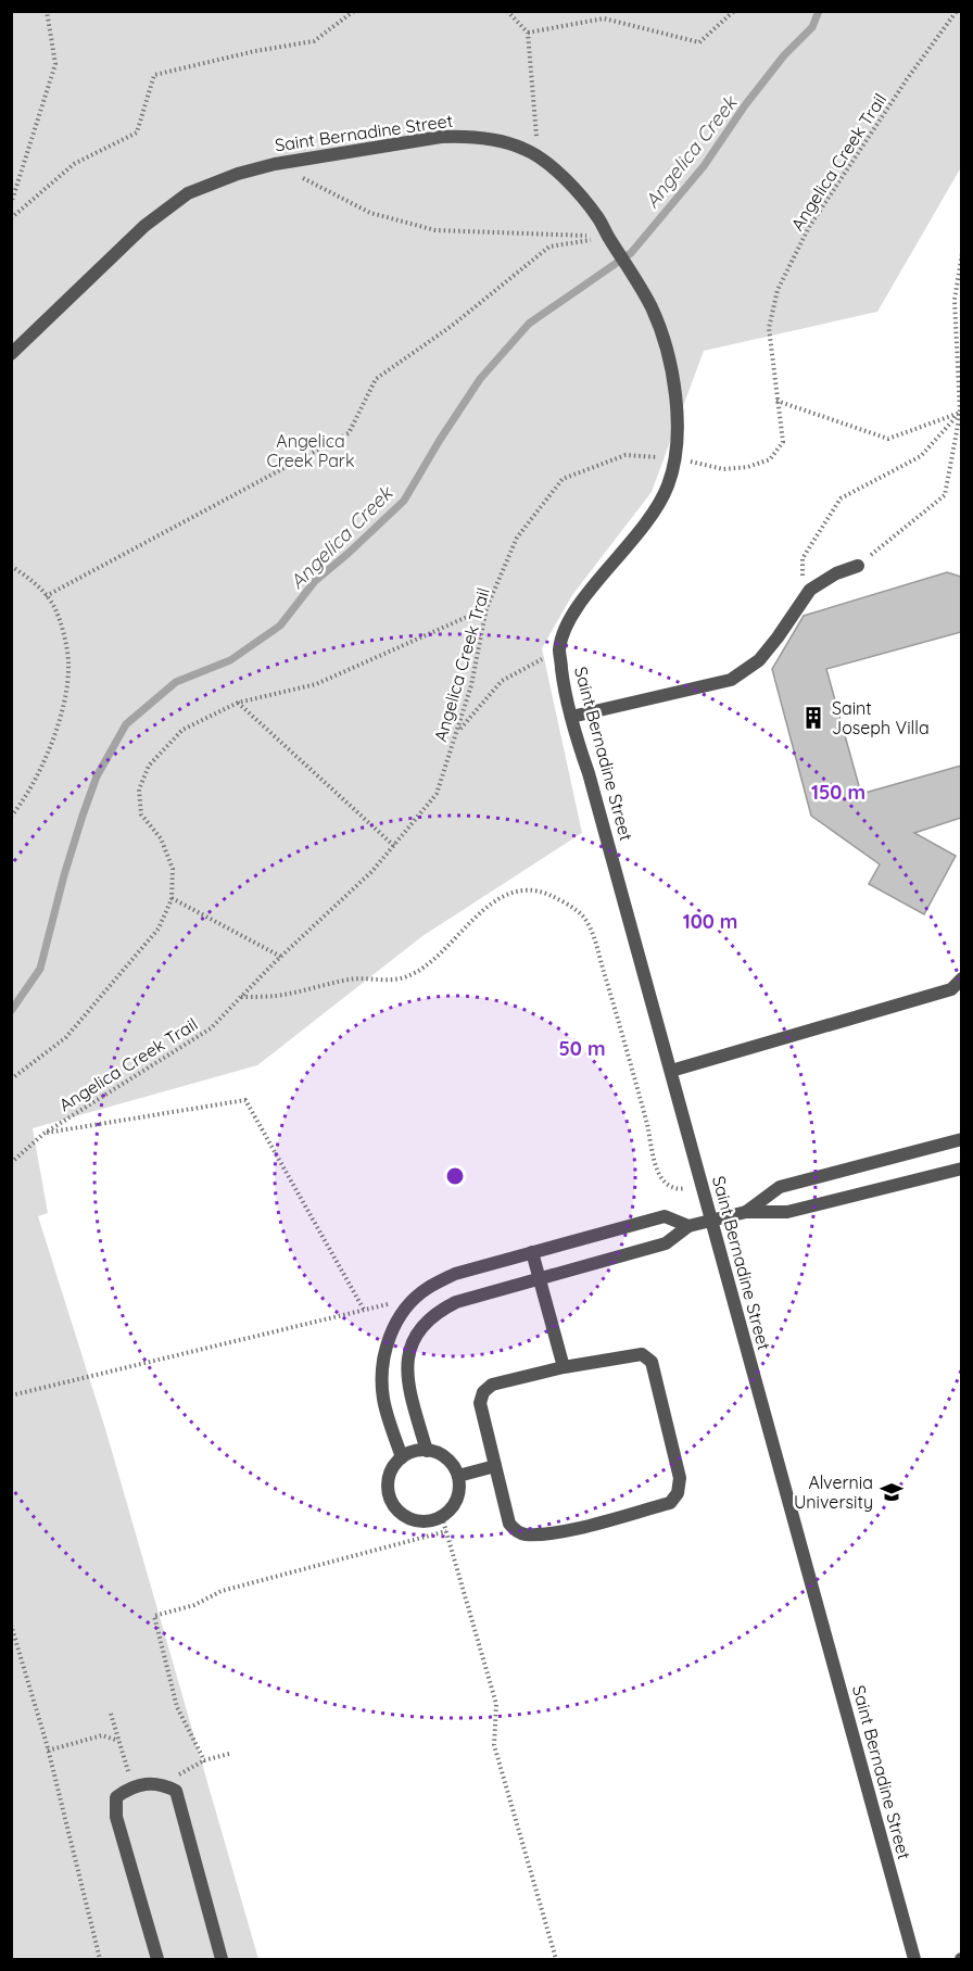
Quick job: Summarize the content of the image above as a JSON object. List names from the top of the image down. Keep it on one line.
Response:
{"streets":{"street":["Saint Bernadine Street"],"path":["Angelica Creek Trail"]},"crossings":[["Saint Bernadine Street","Angelica Creek Trail"]],"water":["Angelica Creek"],"parks":["Angelica Creek Park"],"places":{"building":["Saint Joseph Villa"],"school or university":["Alvernia University"]},"rings":["150 m","100 m","50 m"]}
